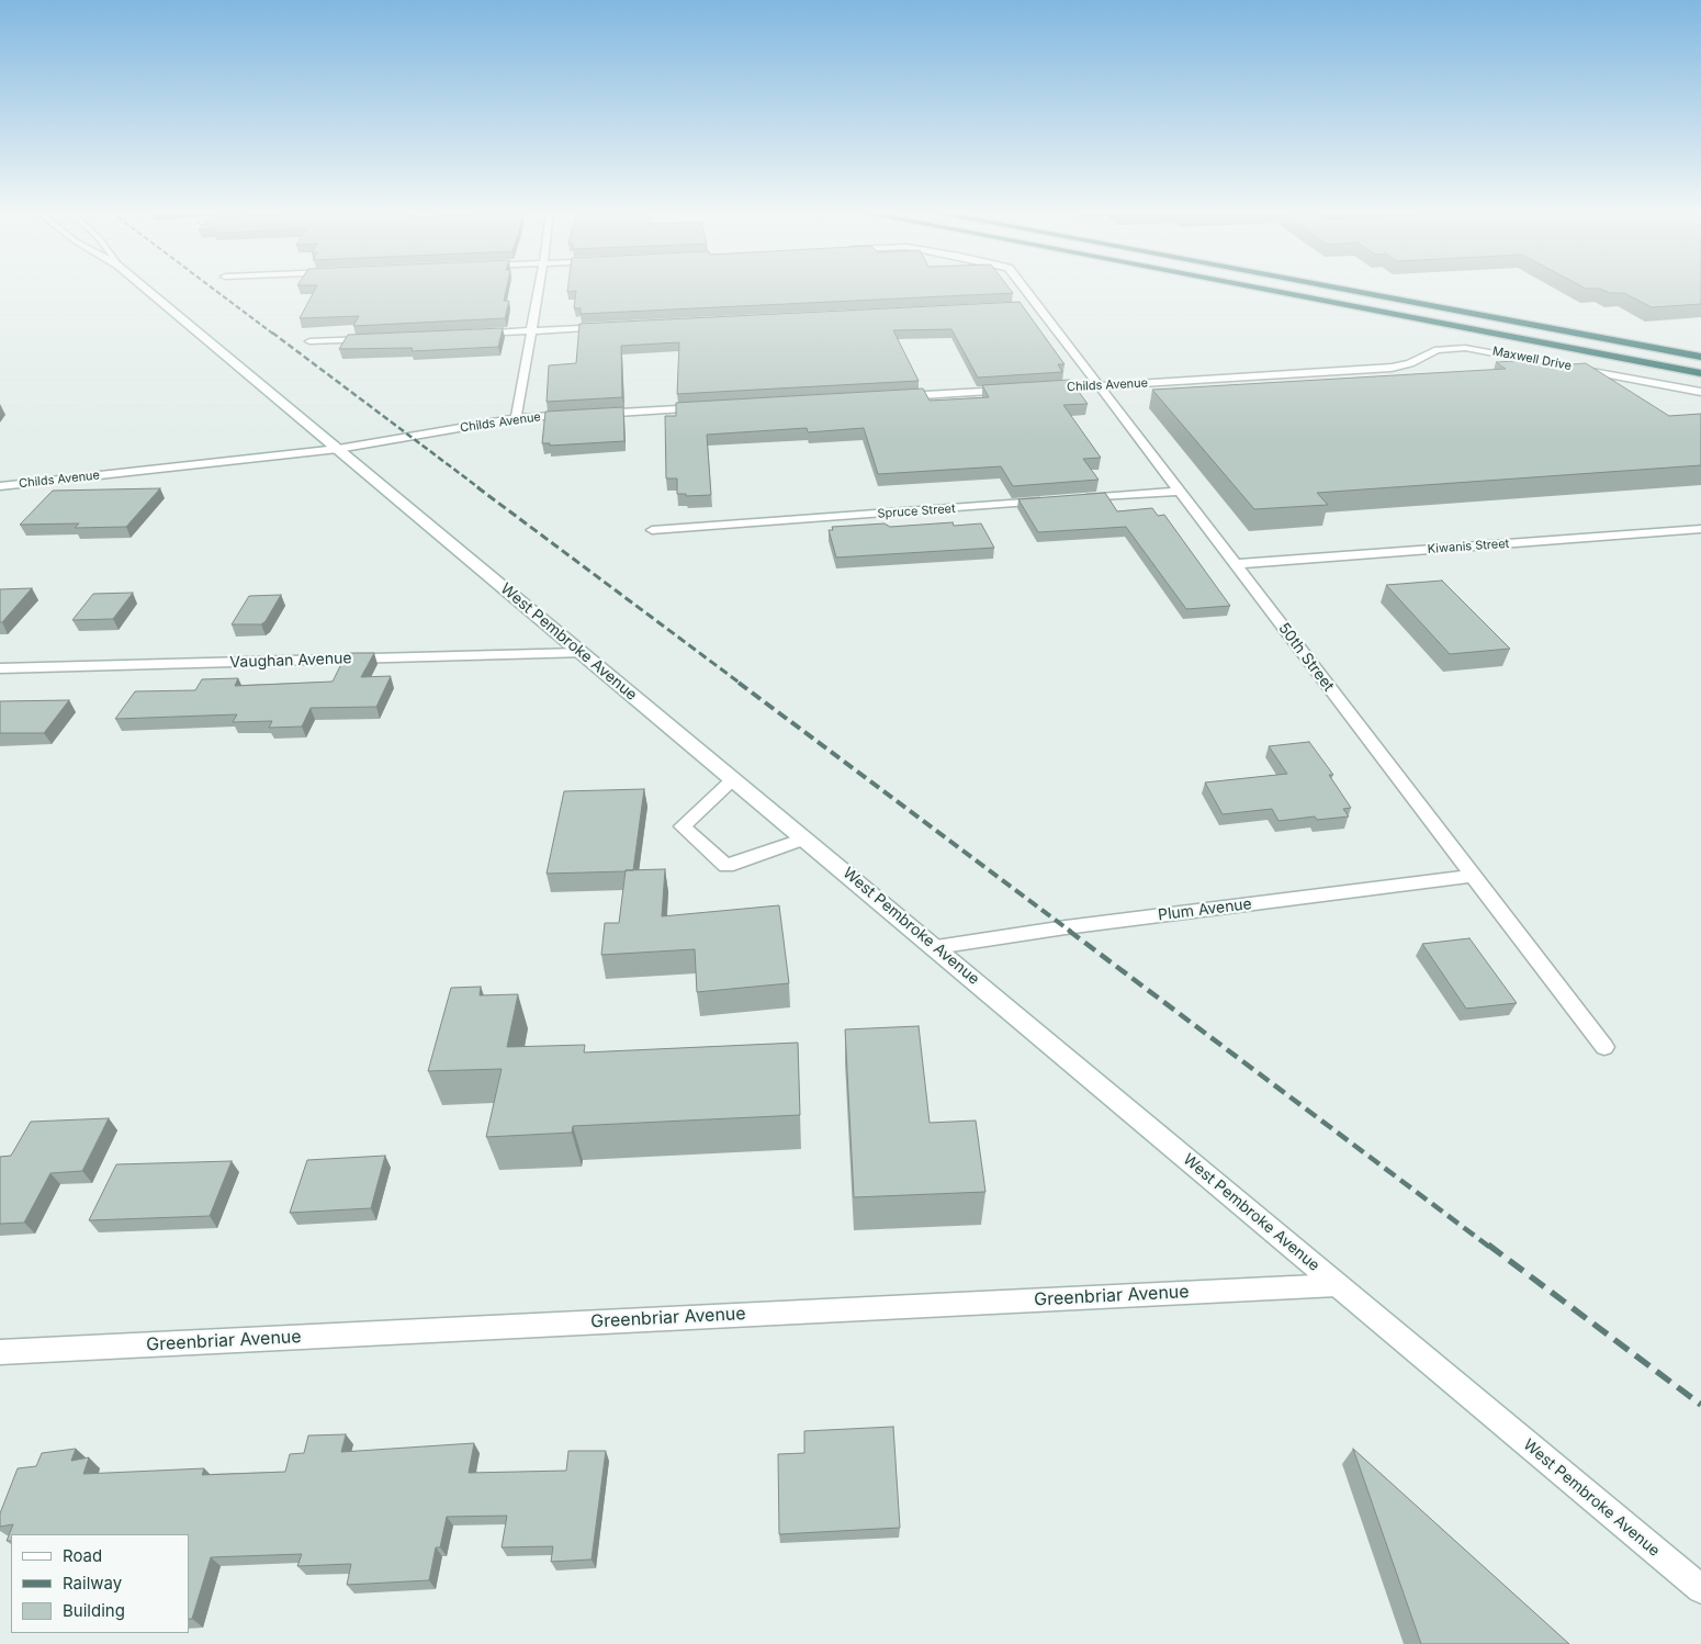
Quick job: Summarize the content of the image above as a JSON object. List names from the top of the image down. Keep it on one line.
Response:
{"streets":{"street":["Maxwell Drive","Childs Avenue","Spruce Street","Kiwanis Street","West Pembroke Avenue","50th Street","Vaughan Avenue","Plum Avenue","Greenbriar Avenue"]},"crossings":[["Maxwell Drive","Childs Avenue"],["Childs Avenue","West Pembroke Avenue"],["Childs Avenue","50th Street"],["Kiwanis Street","50th Street"],["West Pembroke Avenue","Vaughan Avenue"],["West Pembroke Avenue","Plum Avenue"],["West Pembroke Avenue","Greenbriar Avenue"],["50th Street","Plum Avenue"]],"legend":["Road","Railway","Building"]}
